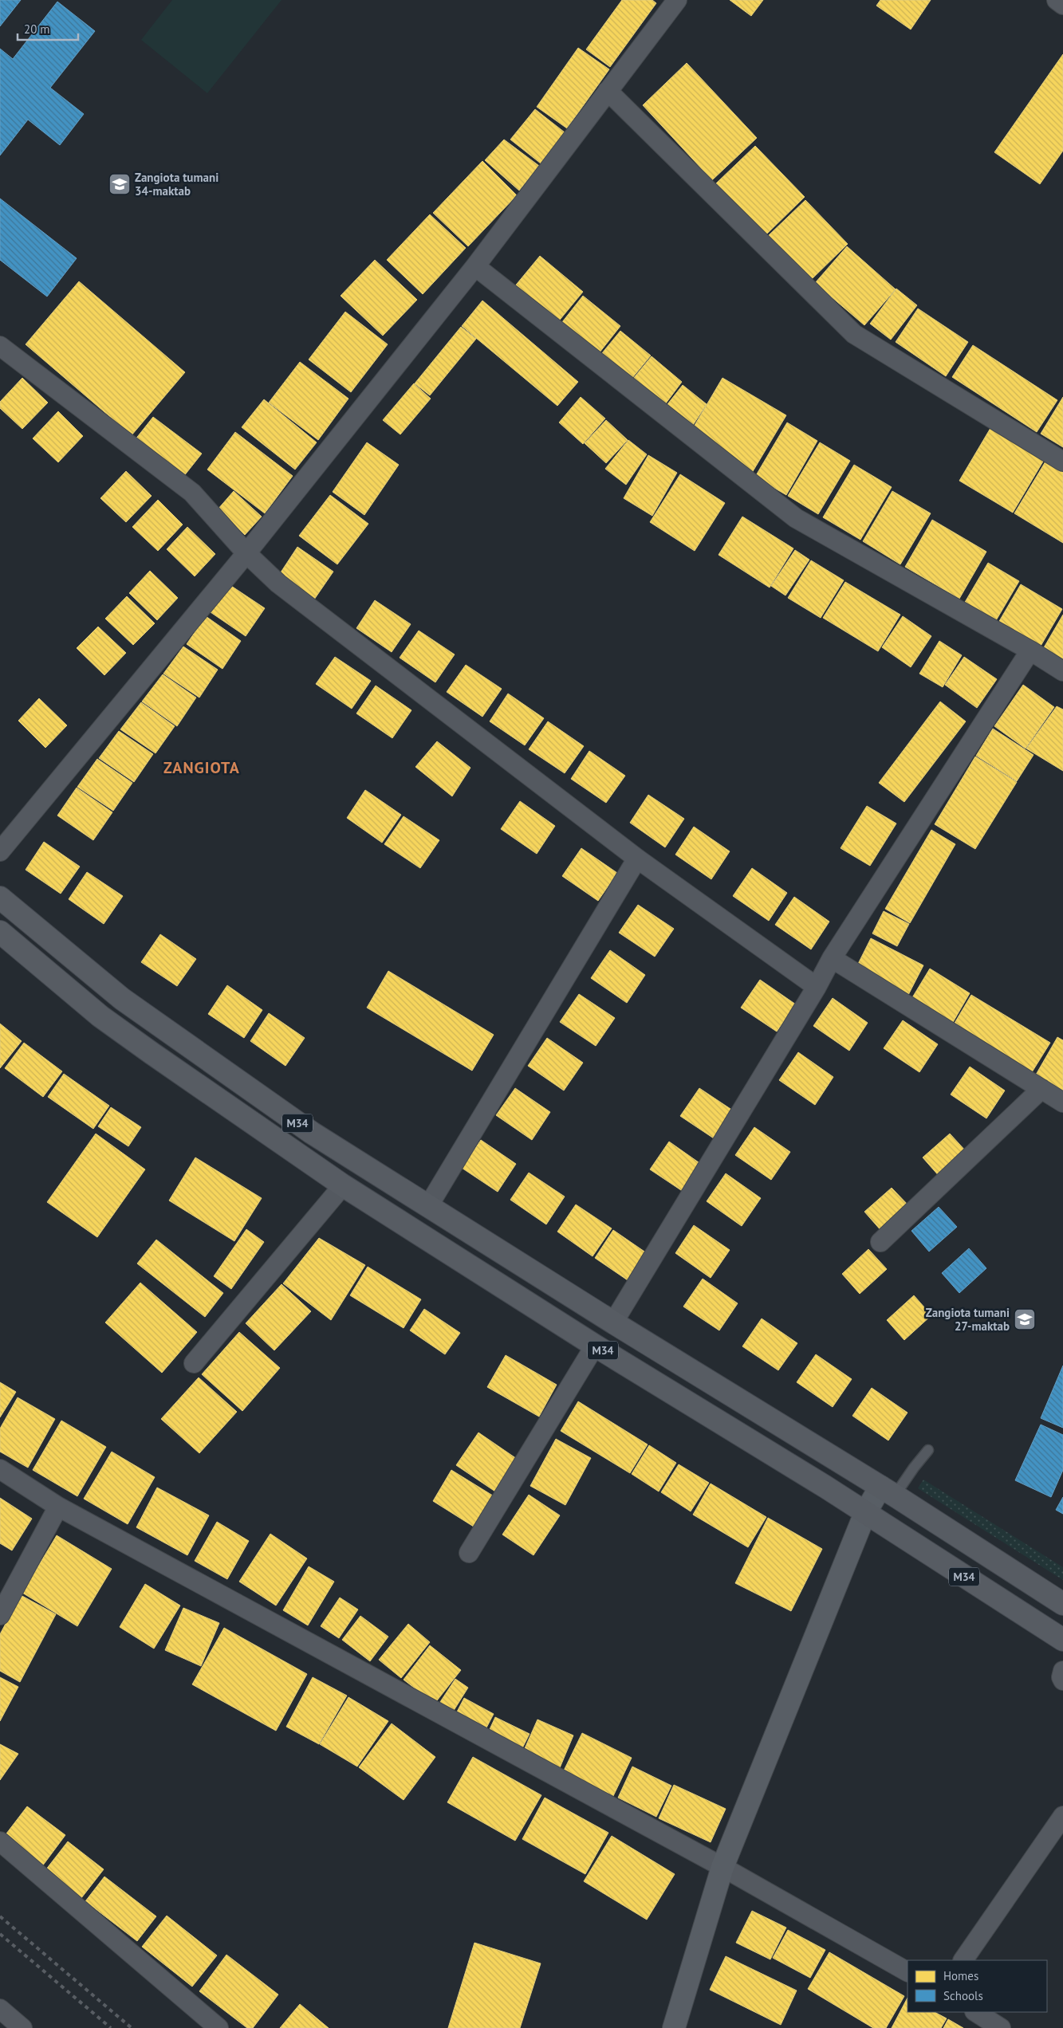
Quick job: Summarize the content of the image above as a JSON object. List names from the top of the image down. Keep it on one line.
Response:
{"streets":{"main road":["M34"]},"districts":["ZANGIOTA"],"places":{"school or university":["Zangiota tumani 34-maktab","Zangiota tumani 27-maktab"]},"legend":["Homes","Schools"],"scale_bar":"20 m"}
